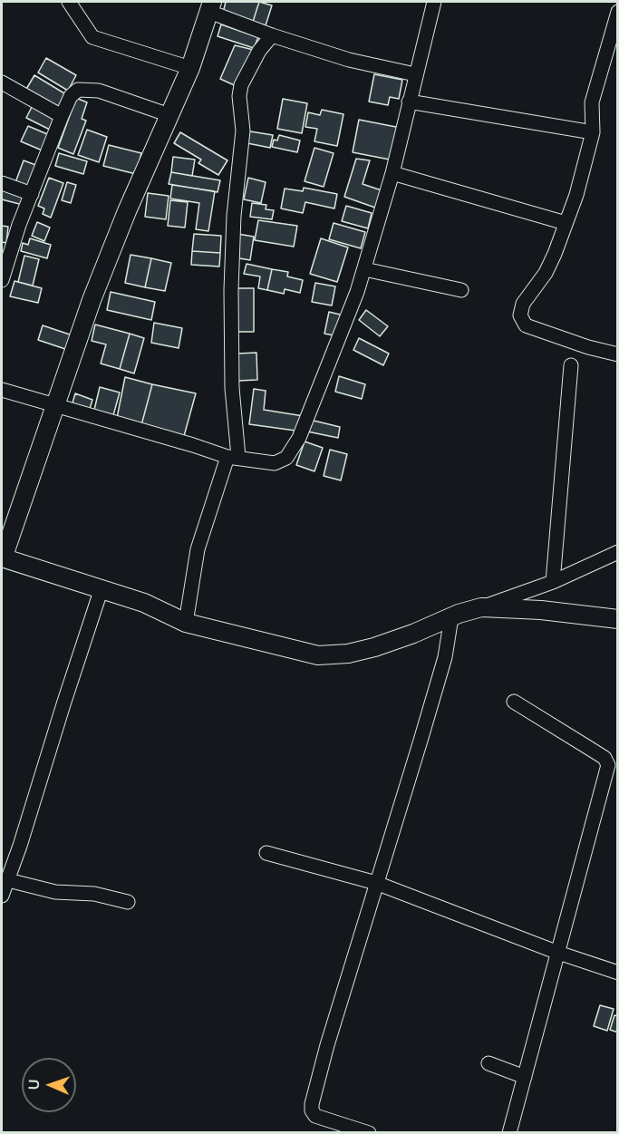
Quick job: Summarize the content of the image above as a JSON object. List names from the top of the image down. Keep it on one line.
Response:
{"north":"left"}
